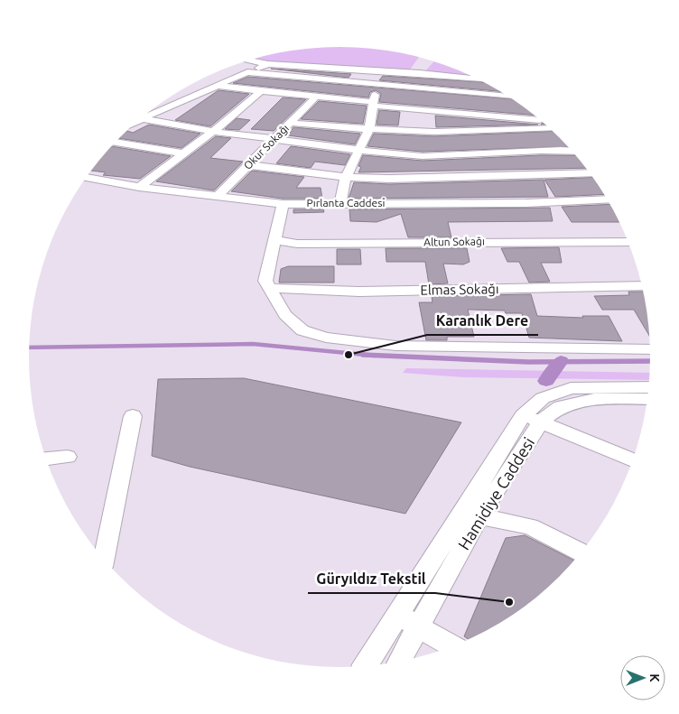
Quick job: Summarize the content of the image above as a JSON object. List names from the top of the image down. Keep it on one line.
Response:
{"streets":{"street":["Okur Sokağı","Pırlanta Caddesi","Altun Sokağı","Elmas Sokağı","Hamidiye Caddesi"]},"crossings":[["Okur Sokağı","Pırlanta Caddesi"]],"places":["Karanlık Dere","Güryıldız Tekstil"],"north":"right"}
